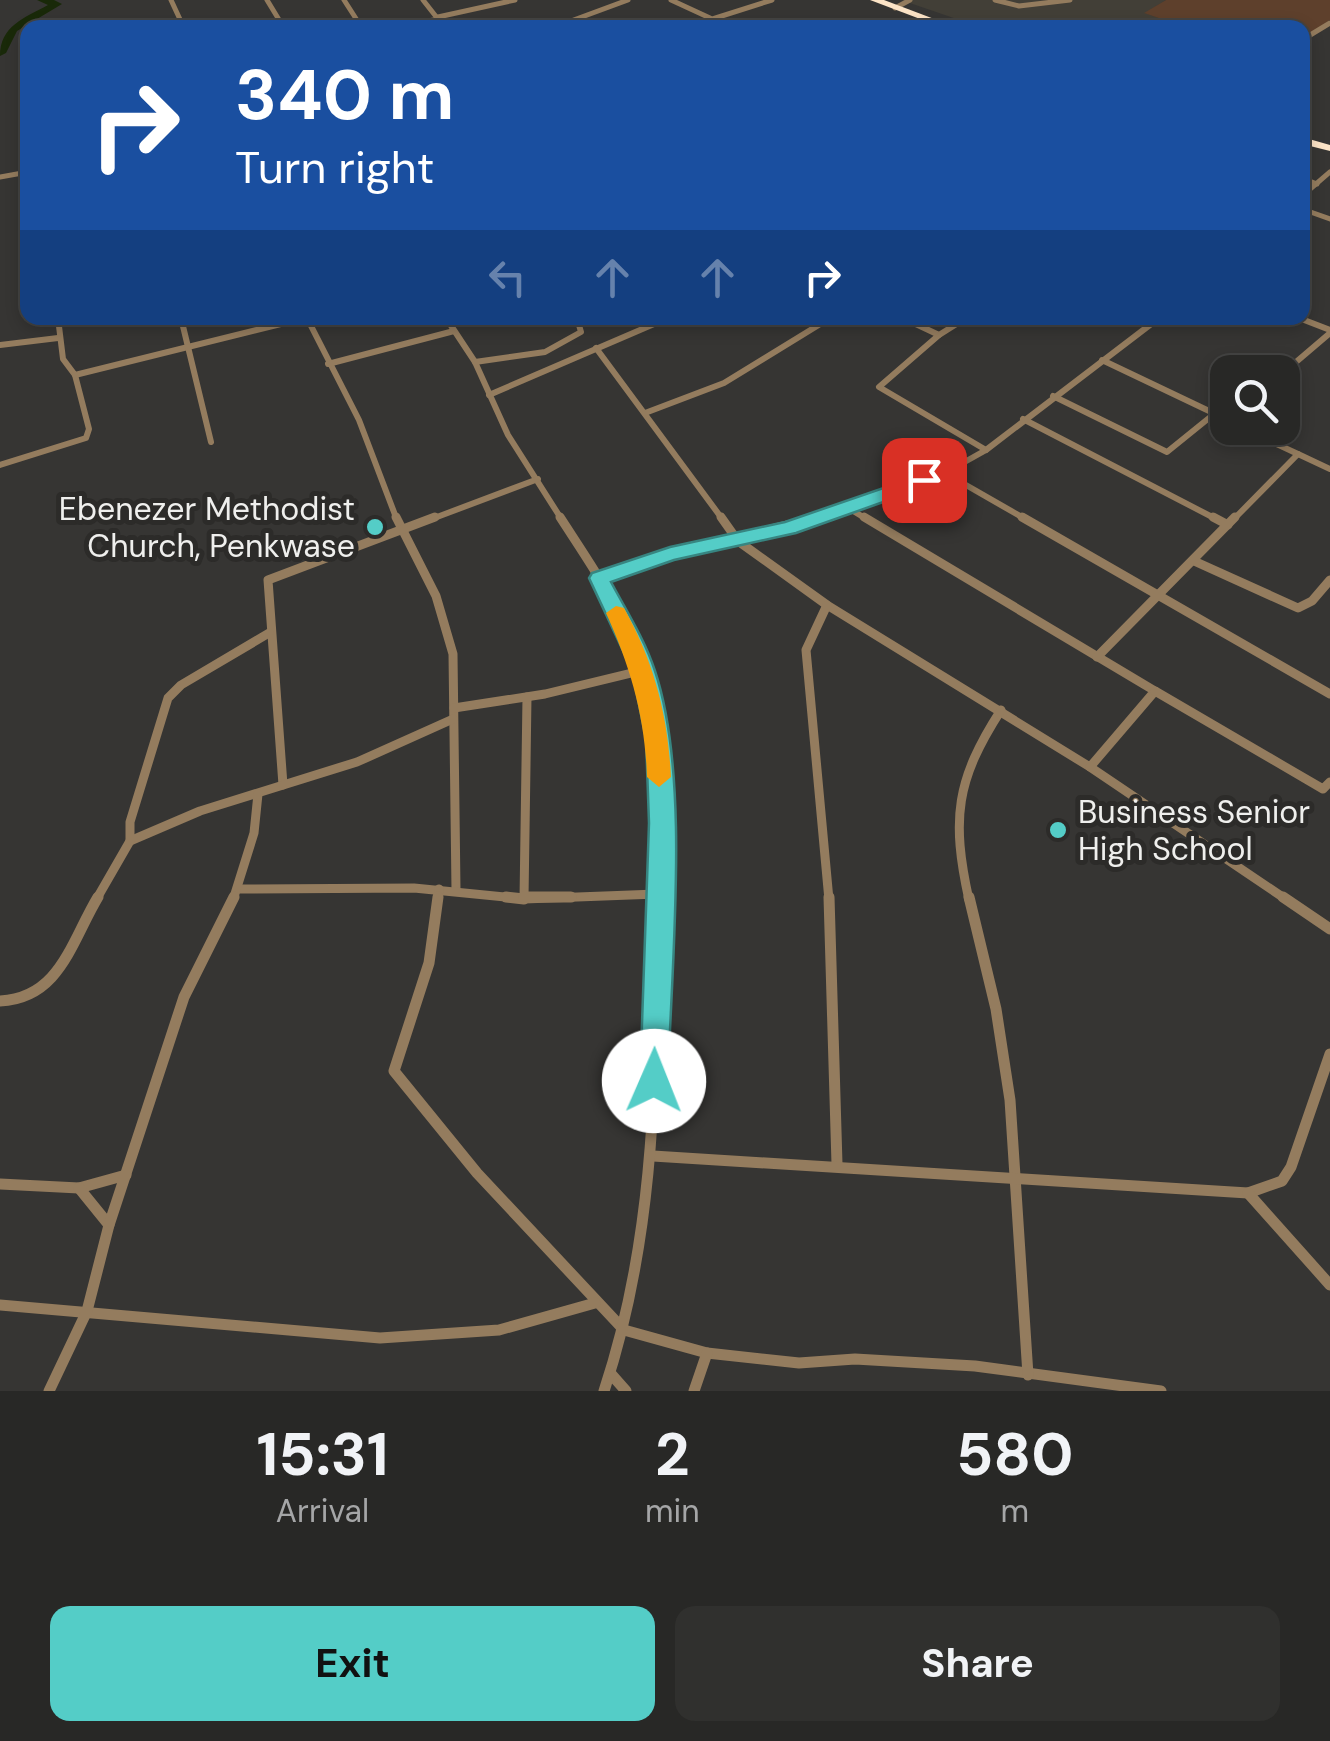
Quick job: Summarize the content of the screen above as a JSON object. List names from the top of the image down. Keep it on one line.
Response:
{"places":["Ebenezer Methodist Church, Penkwase","Business Senior High School"],"page":{"turn":["340 m","Turn right"],"eta":["15:31","Arrival","2","min","580","m"],"buttons":["Exit","Share"]}}
